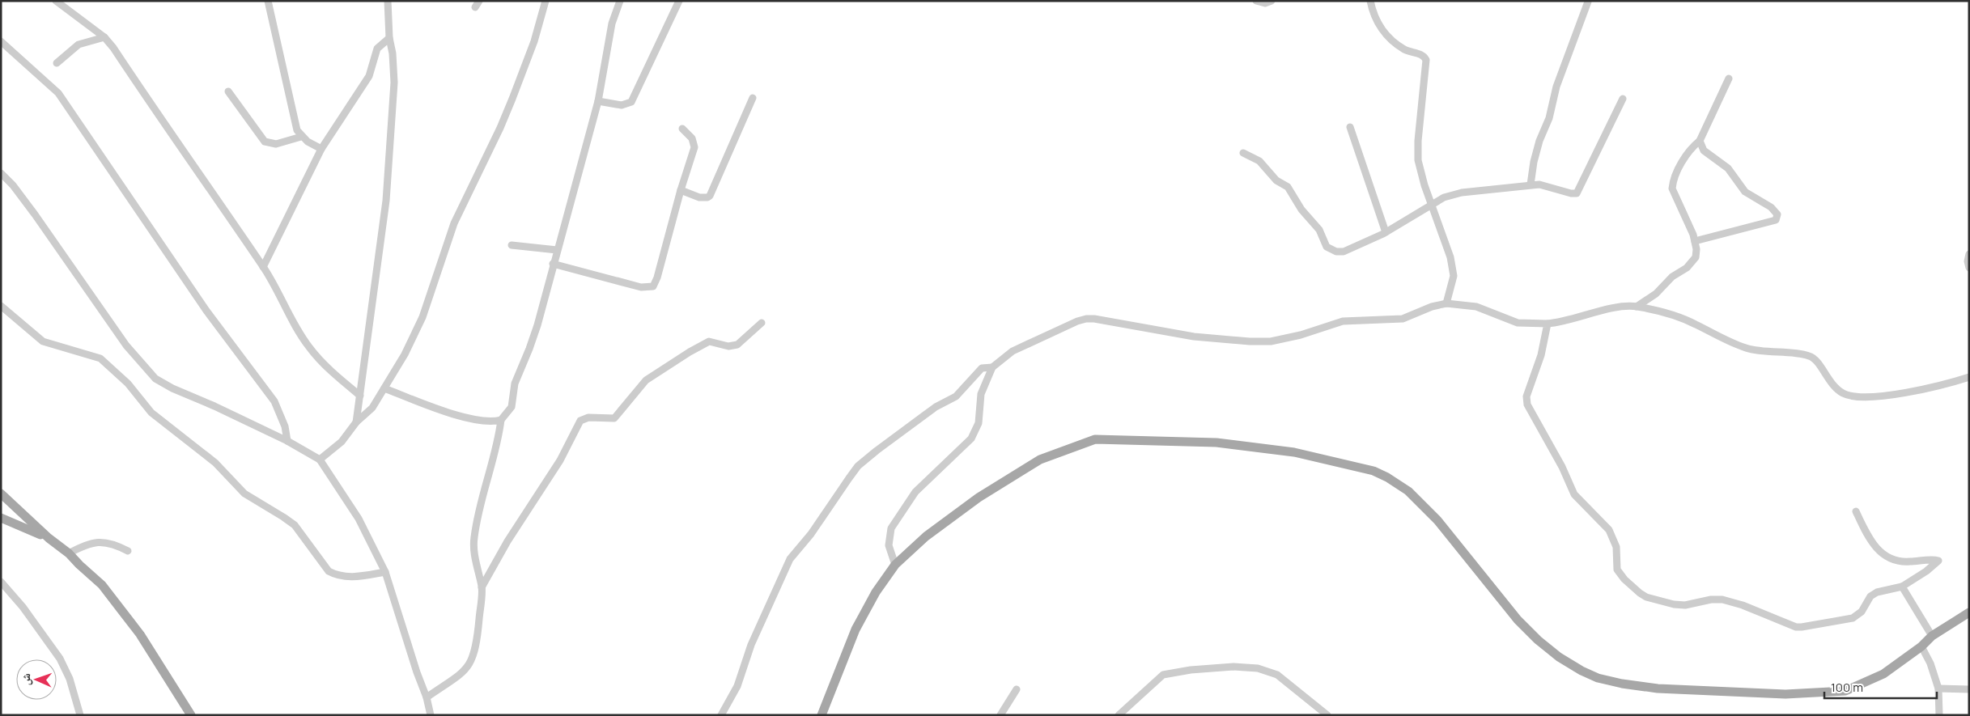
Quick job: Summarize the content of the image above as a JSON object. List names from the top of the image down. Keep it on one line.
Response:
{"scale_bar":"100 m","north":"left"}
